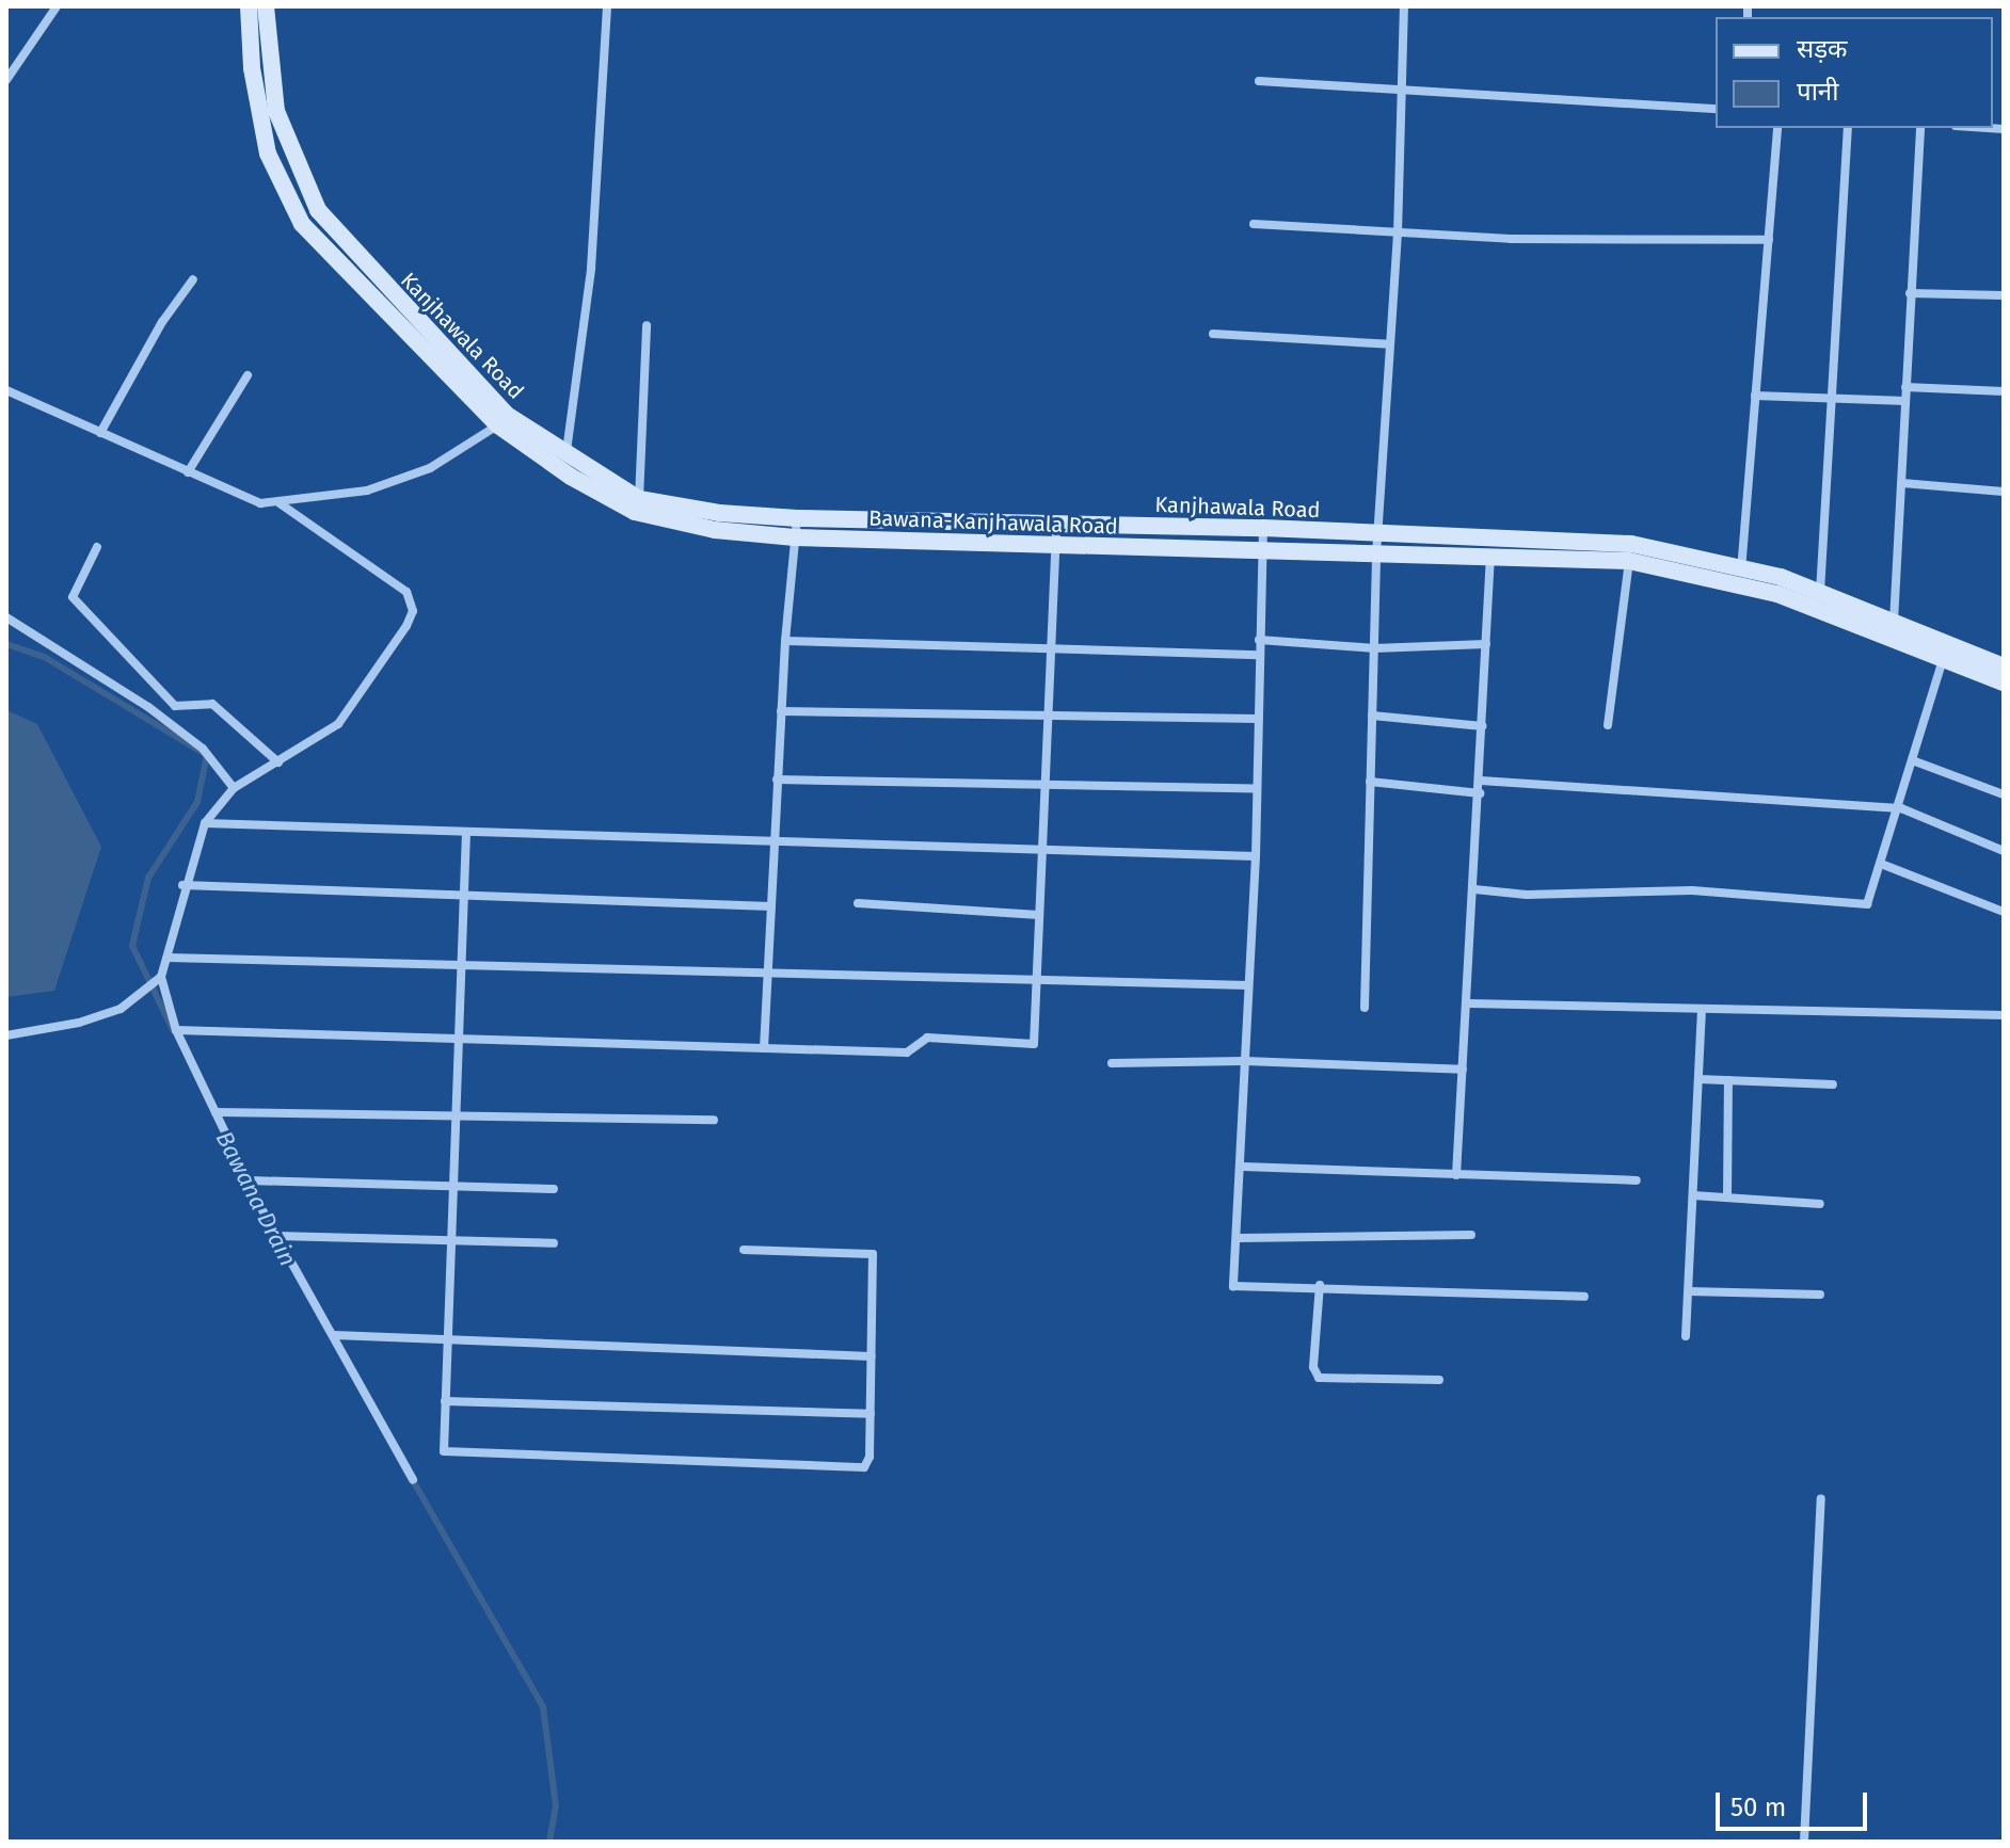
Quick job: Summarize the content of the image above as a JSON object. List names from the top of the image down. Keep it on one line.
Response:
{"streets":{"main road":["Kanjhawala Road","Bawana-Kanjhawala Road"]},"crossings":[["Kanjhawala Road","Bawana-Kanjhawala Road"]],"water":["Bawana Drain"],"legend":["सड़क","पानी"],"scale_bar":"50 m"}
